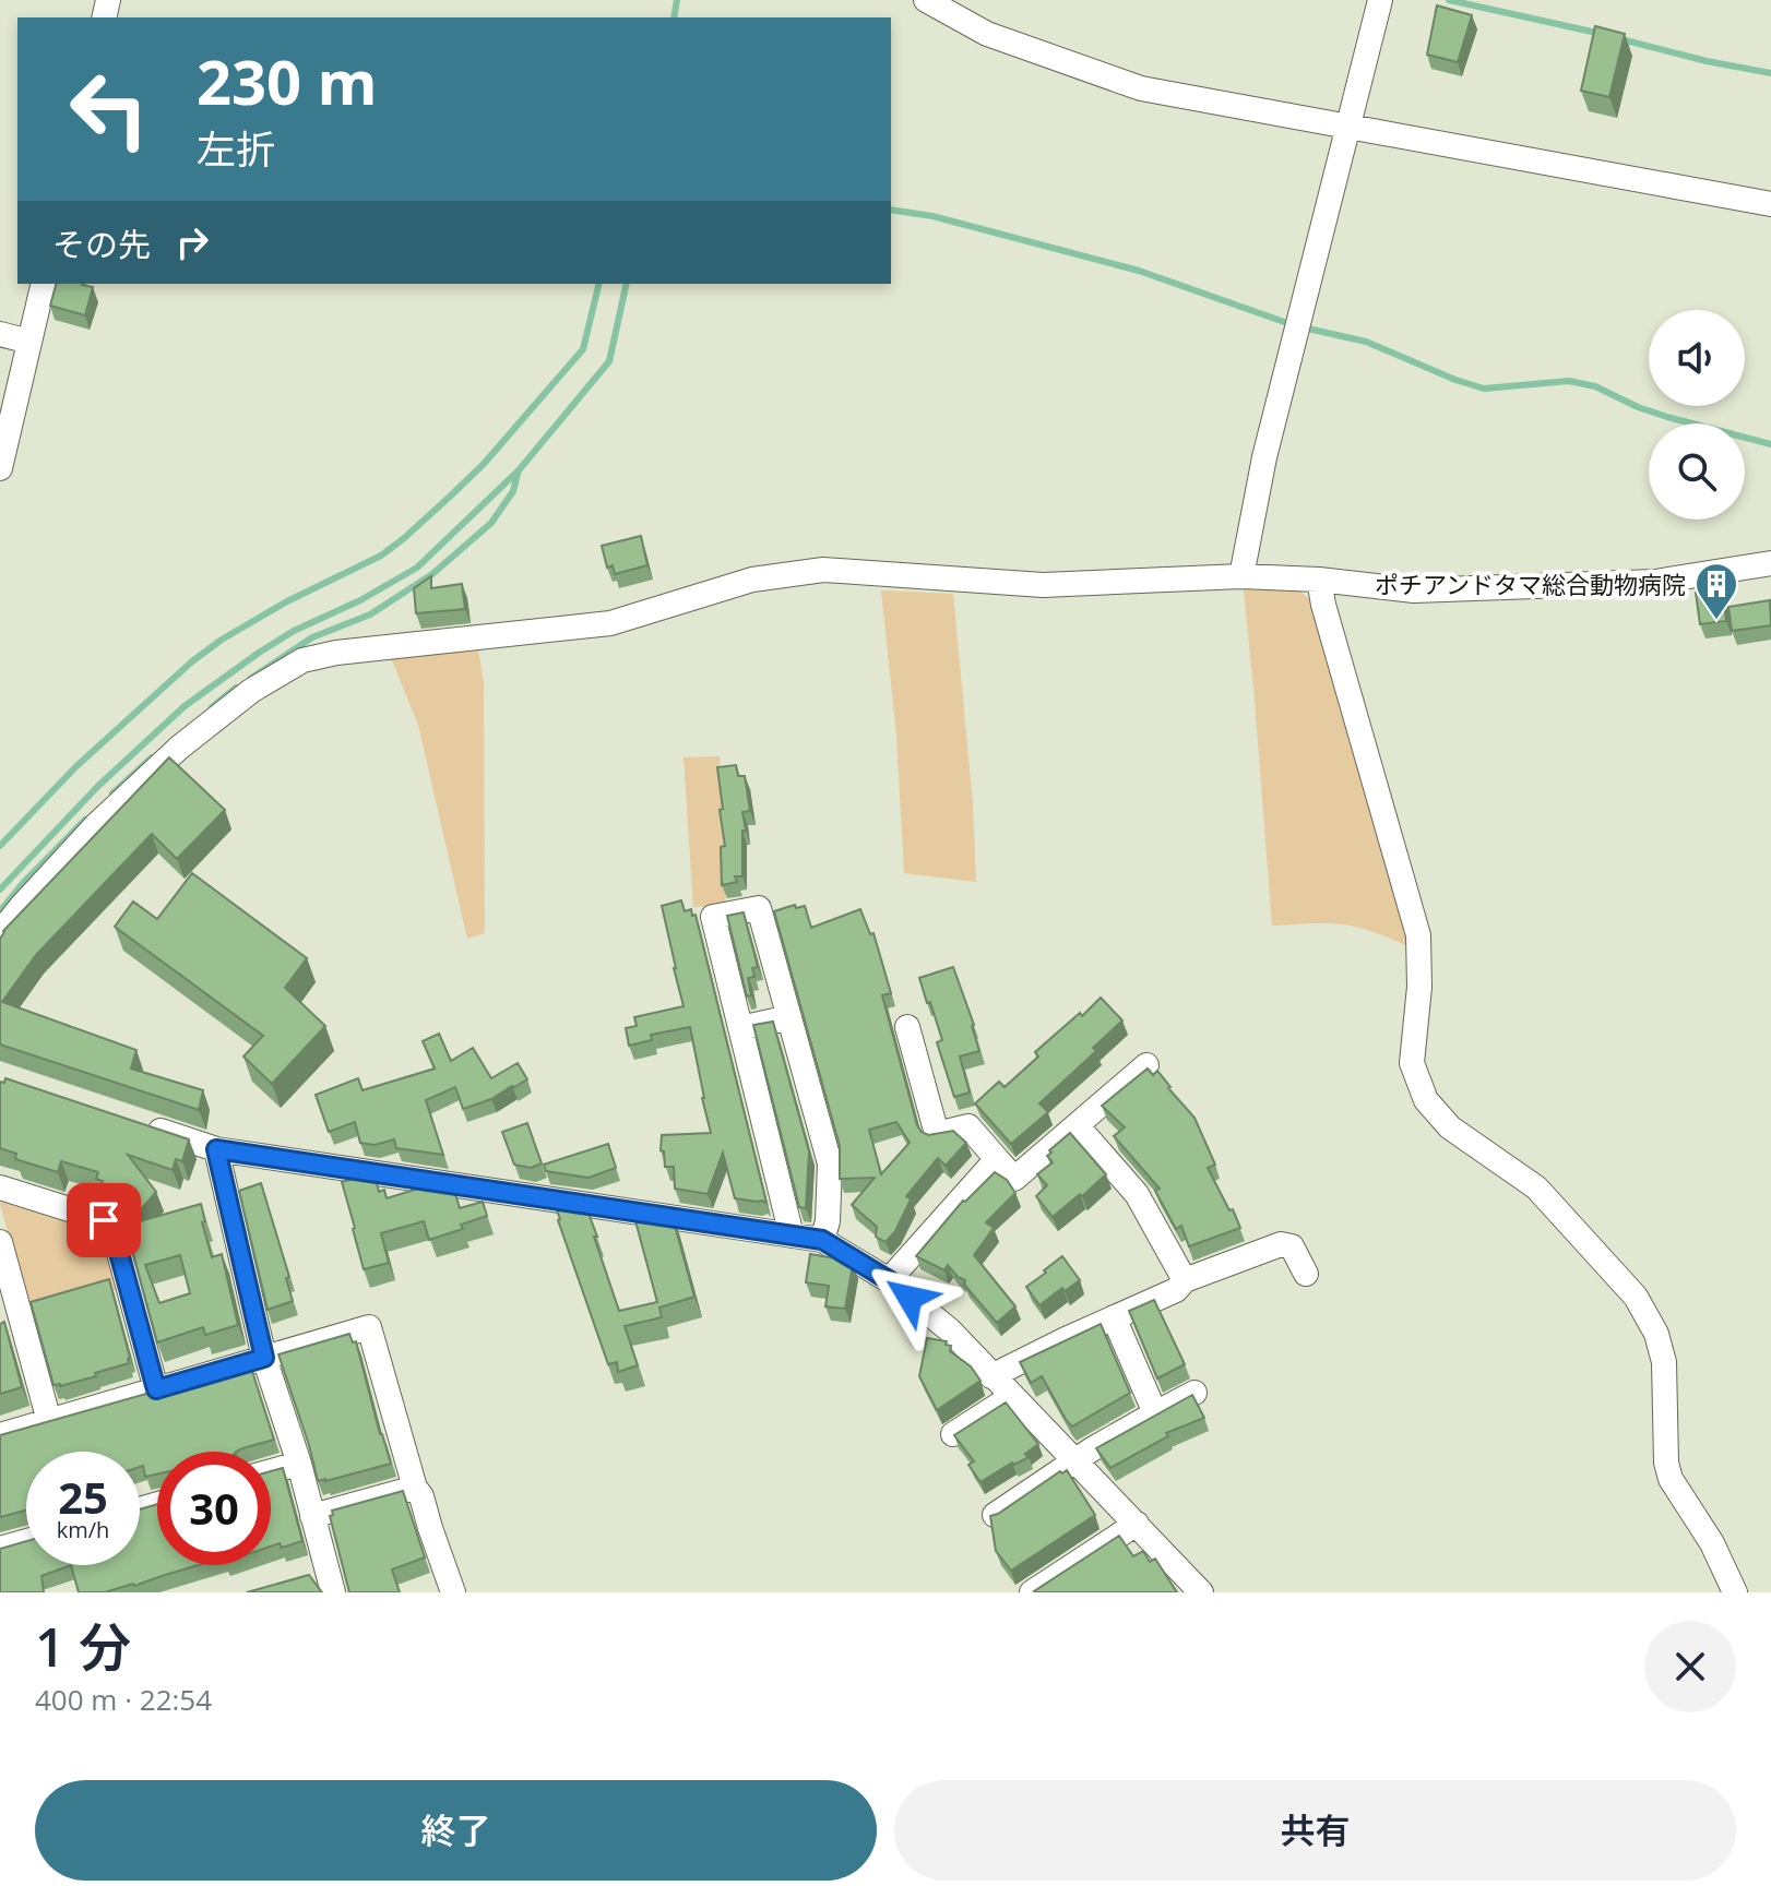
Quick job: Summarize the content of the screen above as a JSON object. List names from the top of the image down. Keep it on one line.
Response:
{"places":{"building":["ポチアンドタマ総合動物病院"]},"page":{"turn":["230 m","左折"],"then":"その先","speed":"25 km/h","limit":"30","heading":["1 分","400 m · 22:54"],"buttons":["終了","共有"]}}
